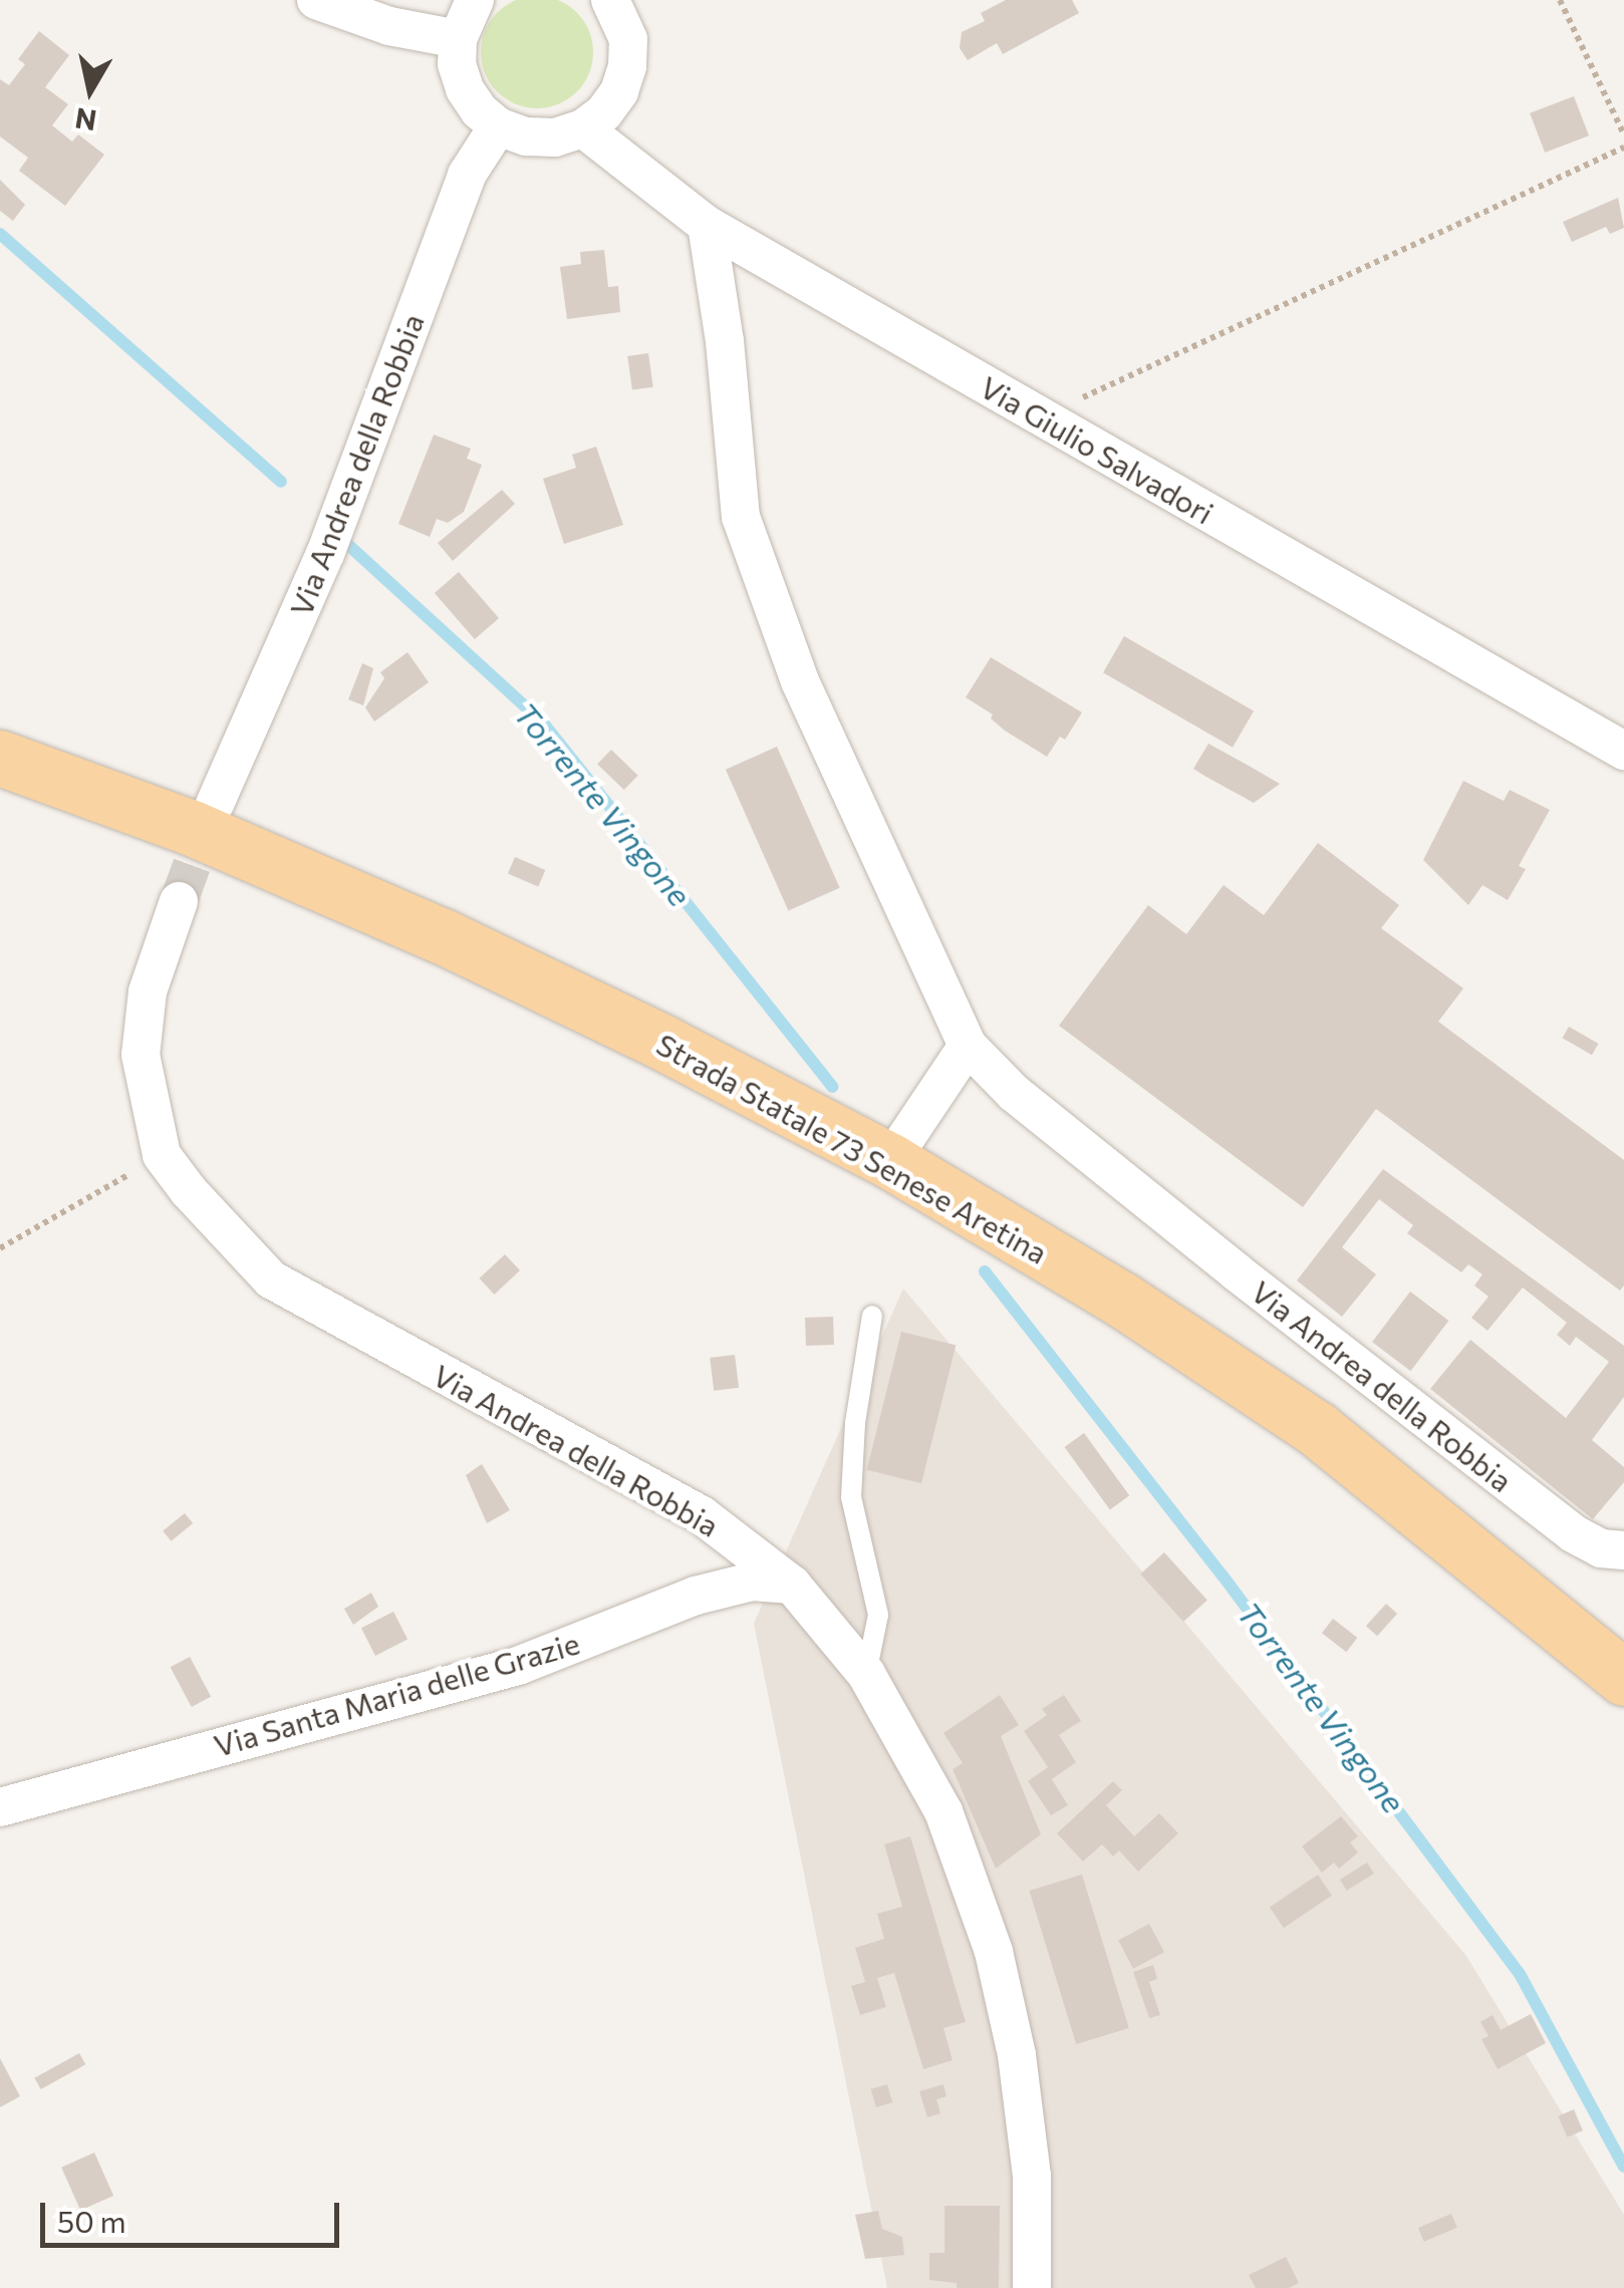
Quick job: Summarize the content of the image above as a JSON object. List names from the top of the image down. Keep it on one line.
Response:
{"streets":{"main road":["Strada Statale 73 Senese Aretina"],"street":["Via Giulio Salvadori","Via Andrea della Robbia","Via Santa Maria delle Grazie"]},"crossings":[["Via Giulio Salvadori","Via Andrea della Robbia"],["Via Andrea della Robbia","Via Santa Maria delle Grazie"]],"water":["Torrente Vingone"],"scale_bar":"50 m","north":"bottom"}
